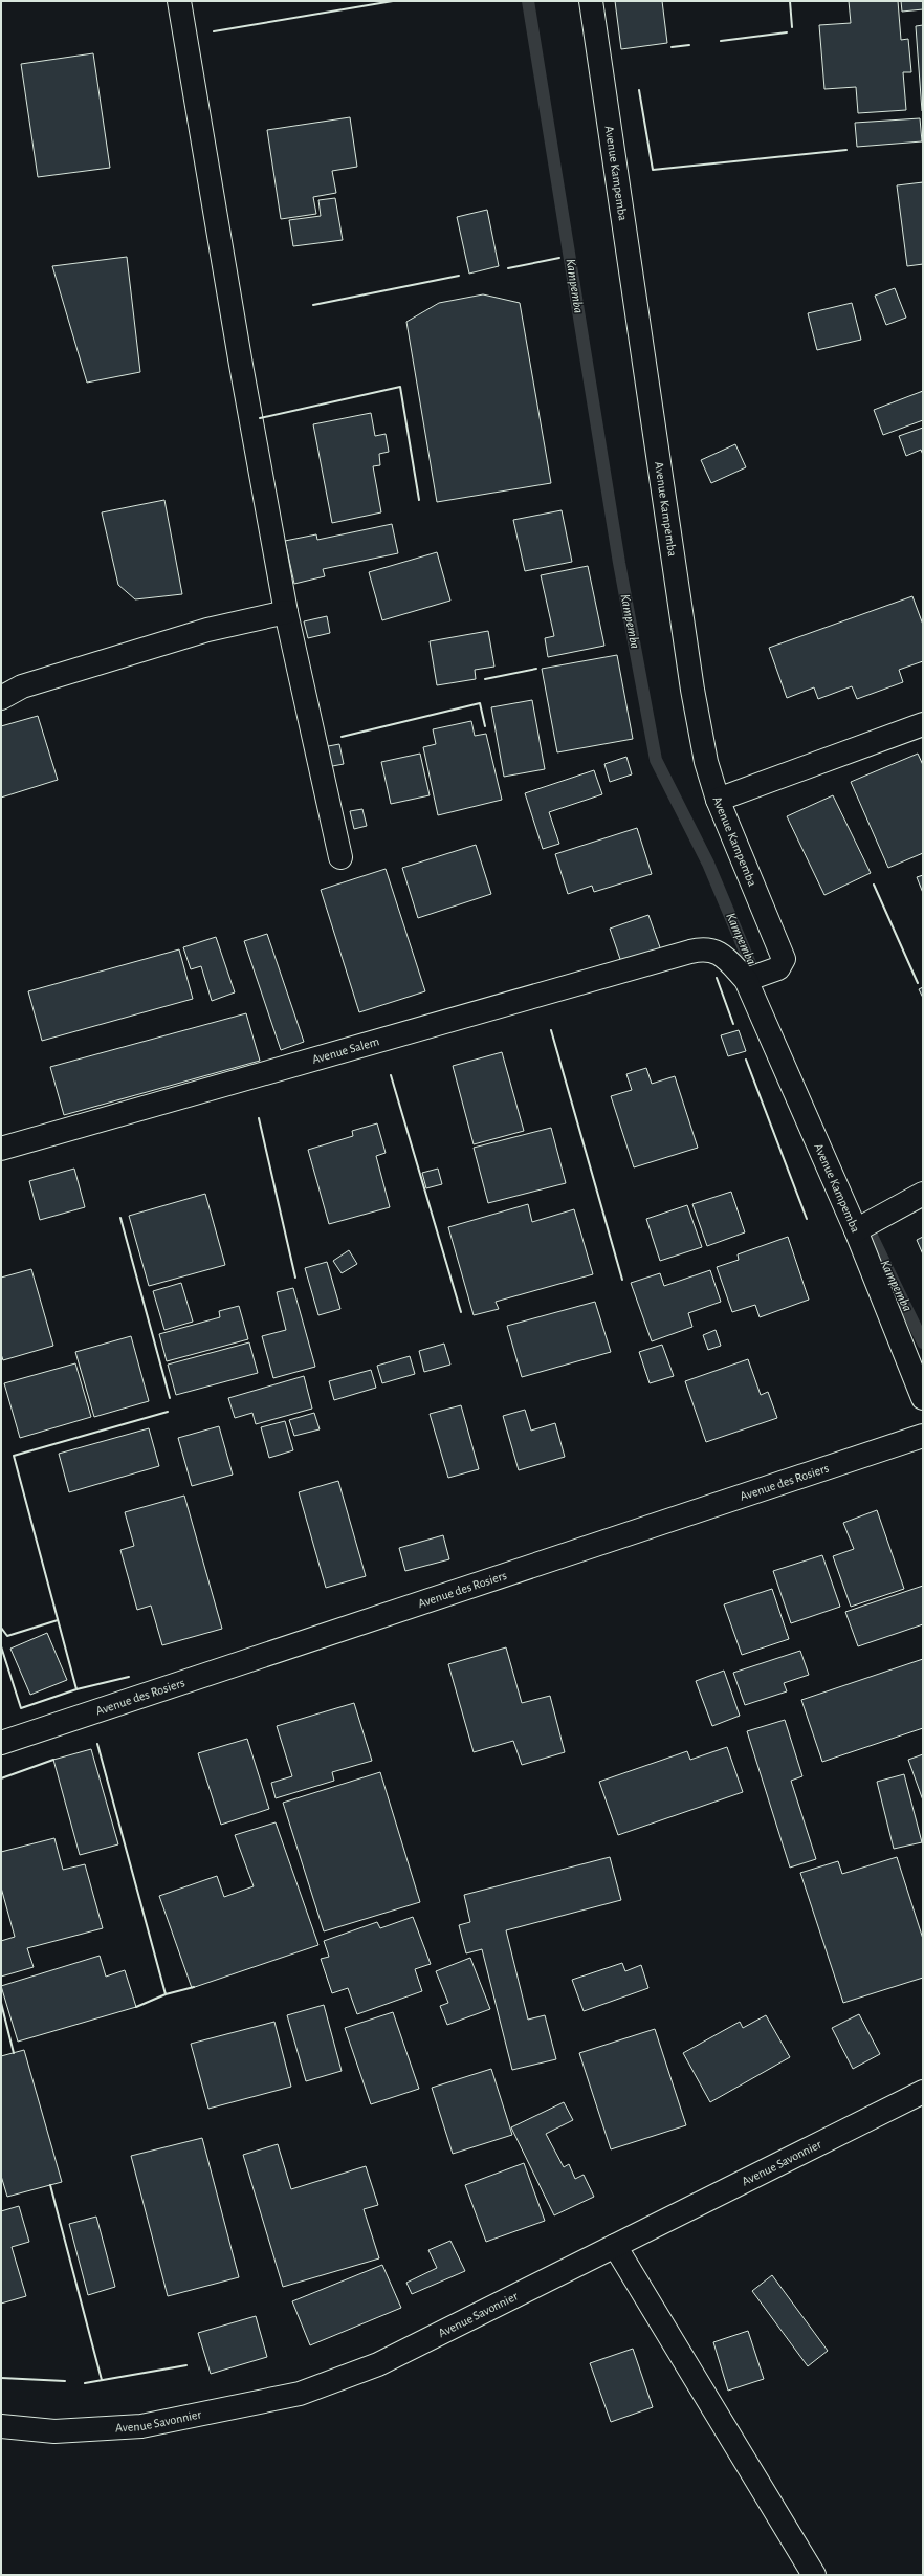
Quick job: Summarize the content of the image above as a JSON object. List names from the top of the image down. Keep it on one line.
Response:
{"streets":{"street":["Avenue Kampemba","Avenue Salem","Avenue des Rosiers","Avenue Savonnier"]},"crossings":[["Avenue Kampemba","Avenue Salem"]],"water":["Kampemba"]}
